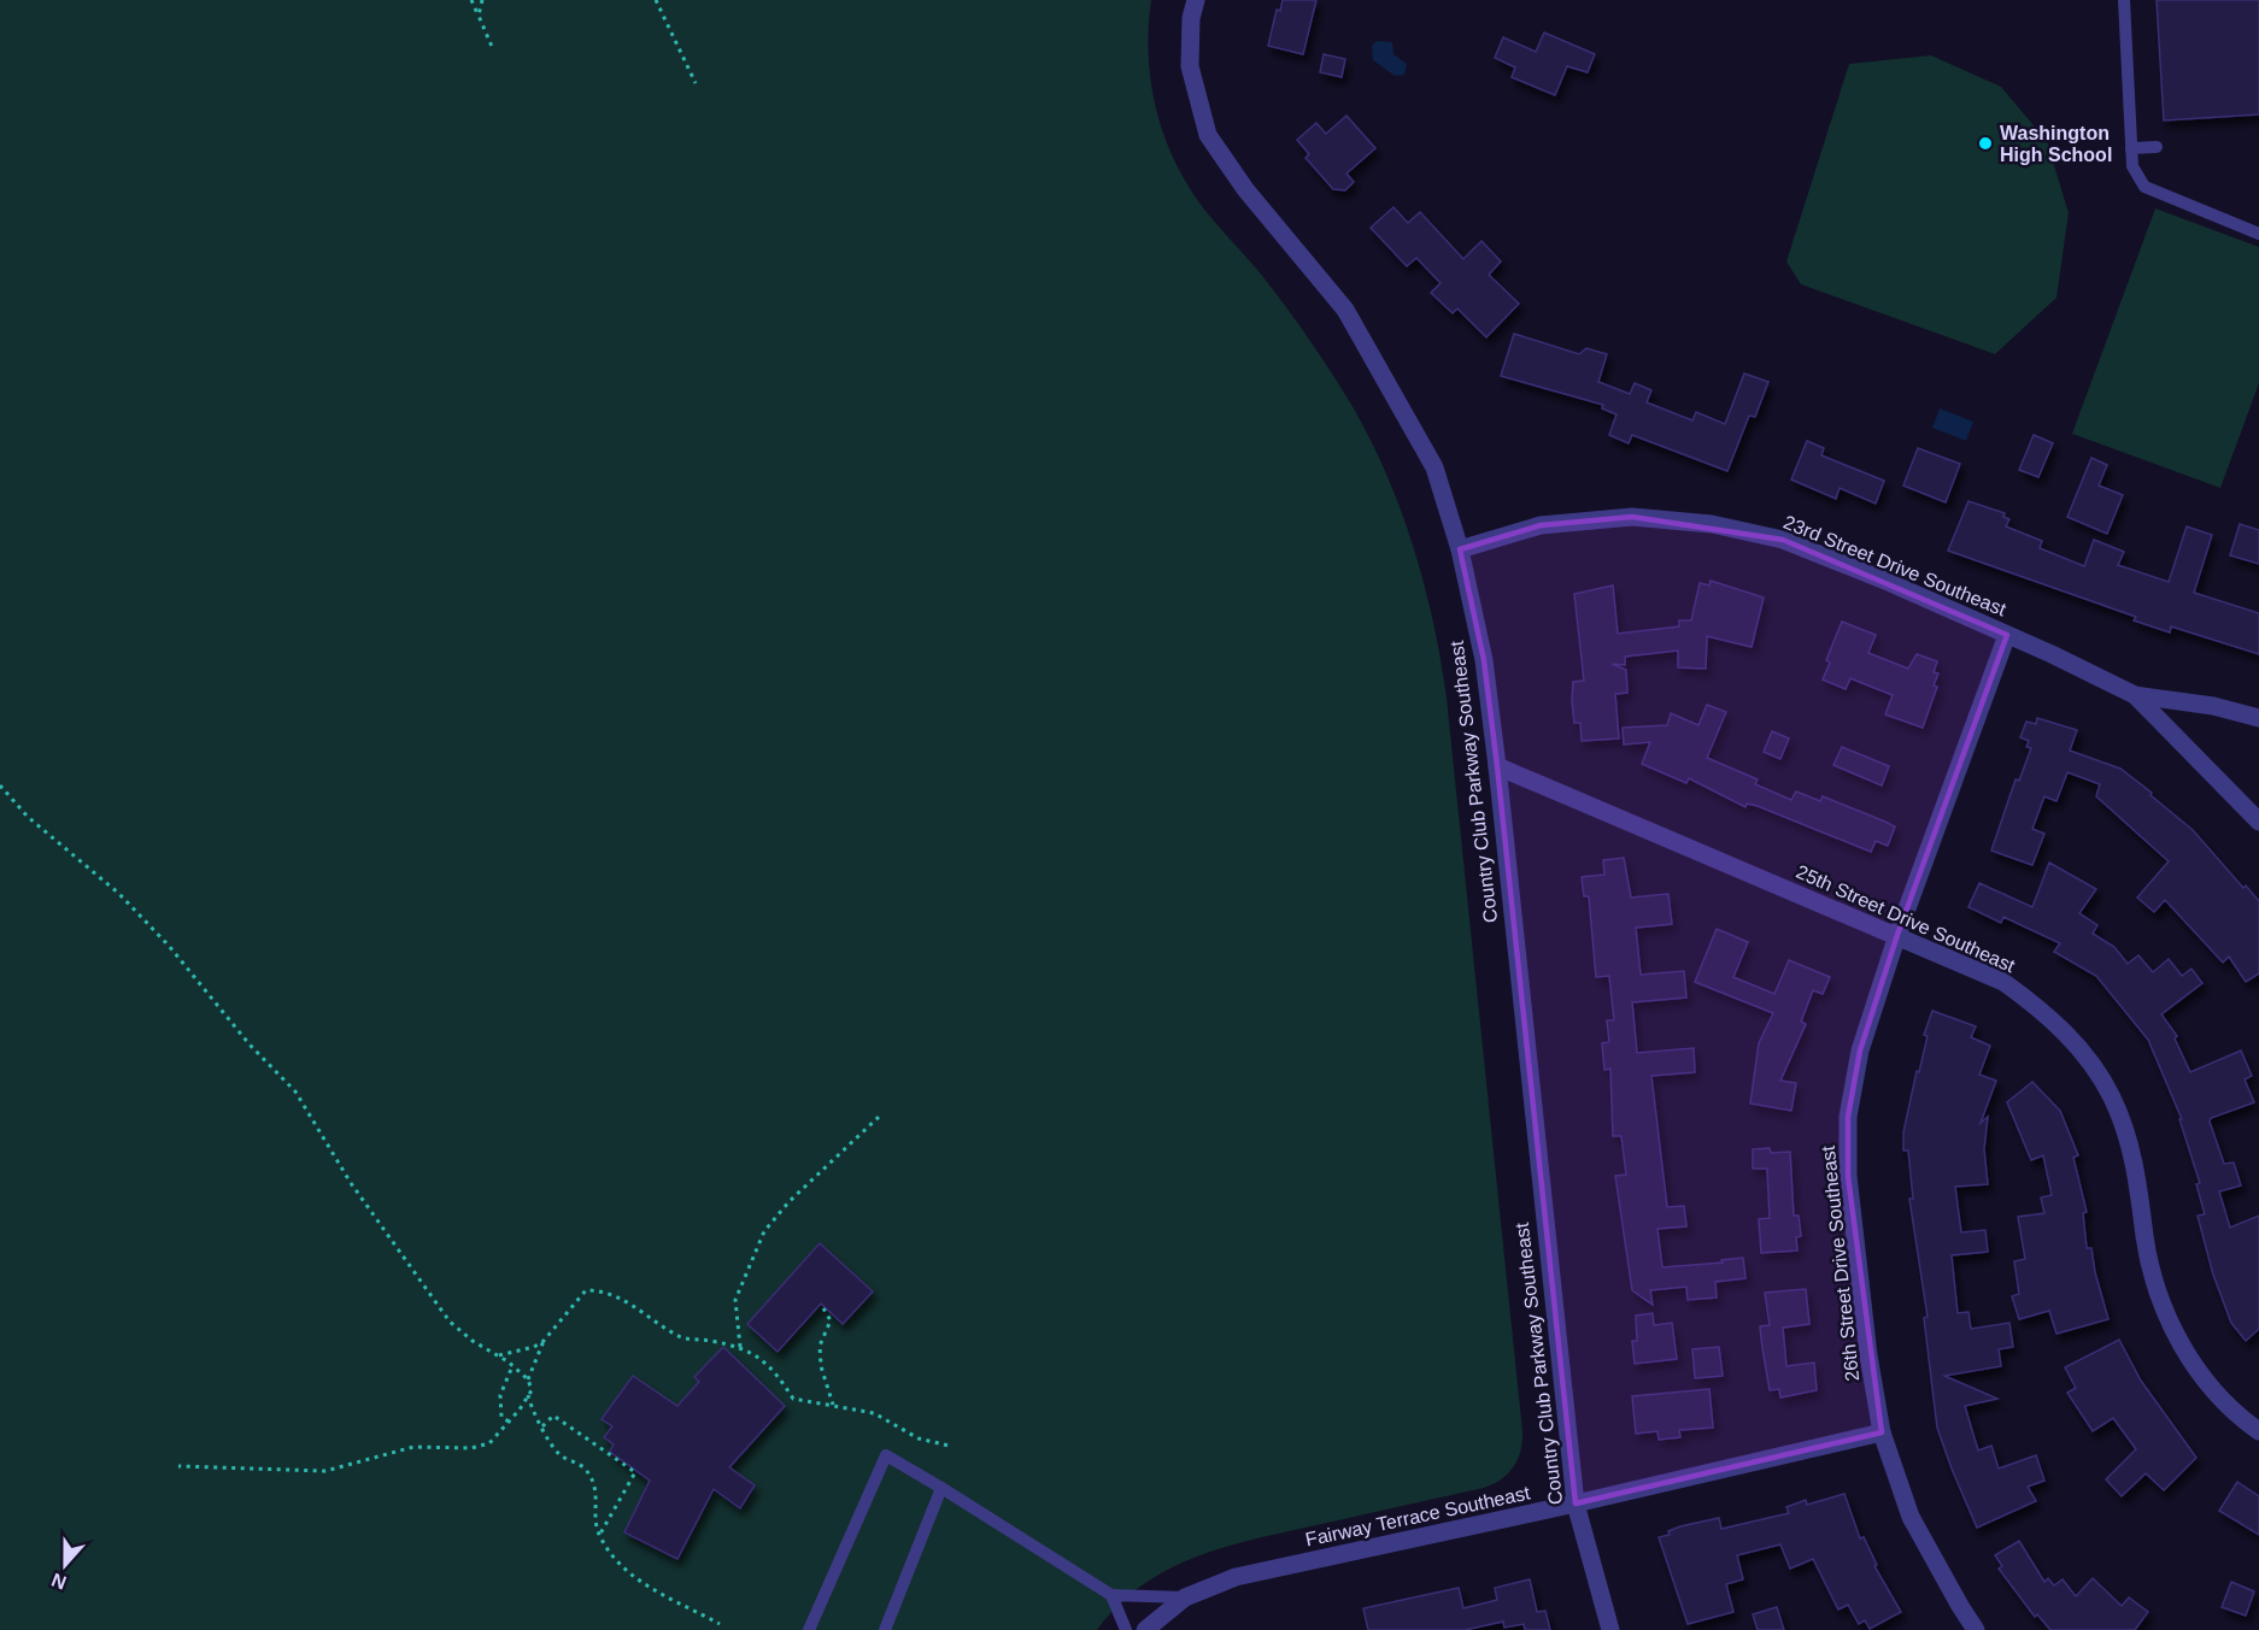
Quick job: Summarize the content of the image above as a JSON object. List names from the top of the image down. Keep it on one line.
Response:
{"streets":{"street":["23rd Street Drive Southeast","Country Club Parkway Southeast","25th Street Drive Southeast","26th Street Drive Southeast","Fairway Terrace Southeast"]},"crossings":[["23rd Street Drive Southeast","Country Club Parkway Southeast"],["23rd Street Drive Southeast","26th Street Drive Southeast"],["Country Club Parkway Southeast","25th Street Drive Southeast"],["Country Club Parkway Southeast","Fairway Terrace Southeast"],["25th Street Drive Southeast","26th Street Drive Southeast"],["26th Street Drive Southeast","Fairway Terrace Southeast"]],"places":["Washington High School"],"north":"bottom"}
